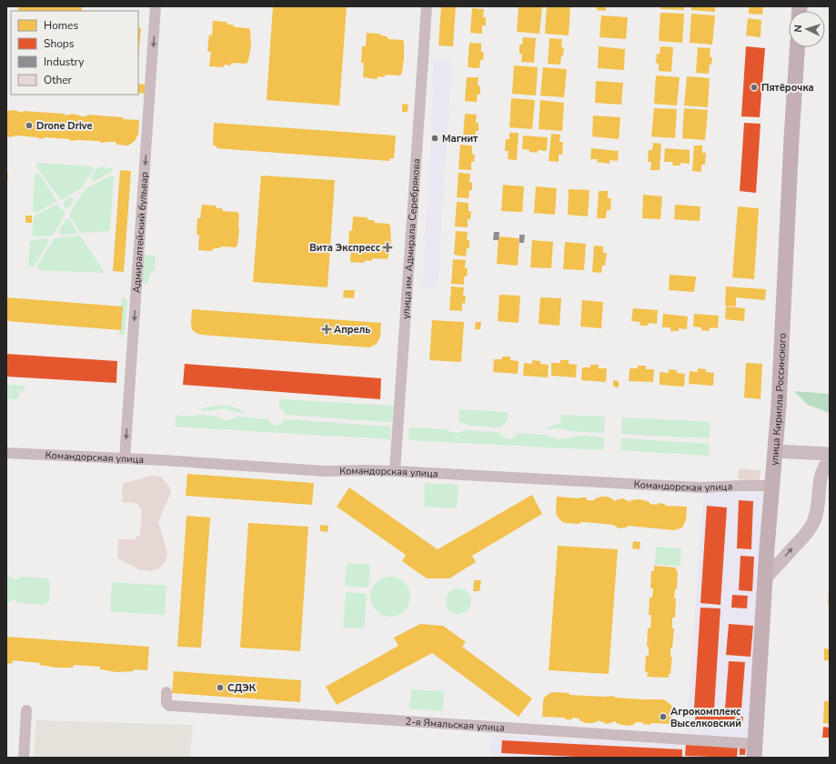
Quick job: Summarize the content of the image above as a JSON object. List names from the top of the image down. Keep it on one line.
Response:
{"streets":{"main road":["улица Кирилла Россинского"],"street":["Адмиралтейский бульвар","улица им. Адмирала Серебрякова","Командорская улица","2-я Ямальская улица"]},"crossings":[["Адмиралтейский бульвар","Командорская улица"],["улица им. Адмирала Серебрякова","Командорская улица"],["улица Кирилла Россинского","Командорская улица"],["улица Кирилла Россинского","2-я Ямальская улица"]],"one_way":["Адмиралтейский бульвар"],"places":{"other":["Пятёрочка","Drone Drive","Магнит","СДЭК","Агрокомплекс Выселковский"],"health":["Вита Экспресс","Апрель"]},"legend":["Homes","Shops","Industry","Other"],"north":"left"}
